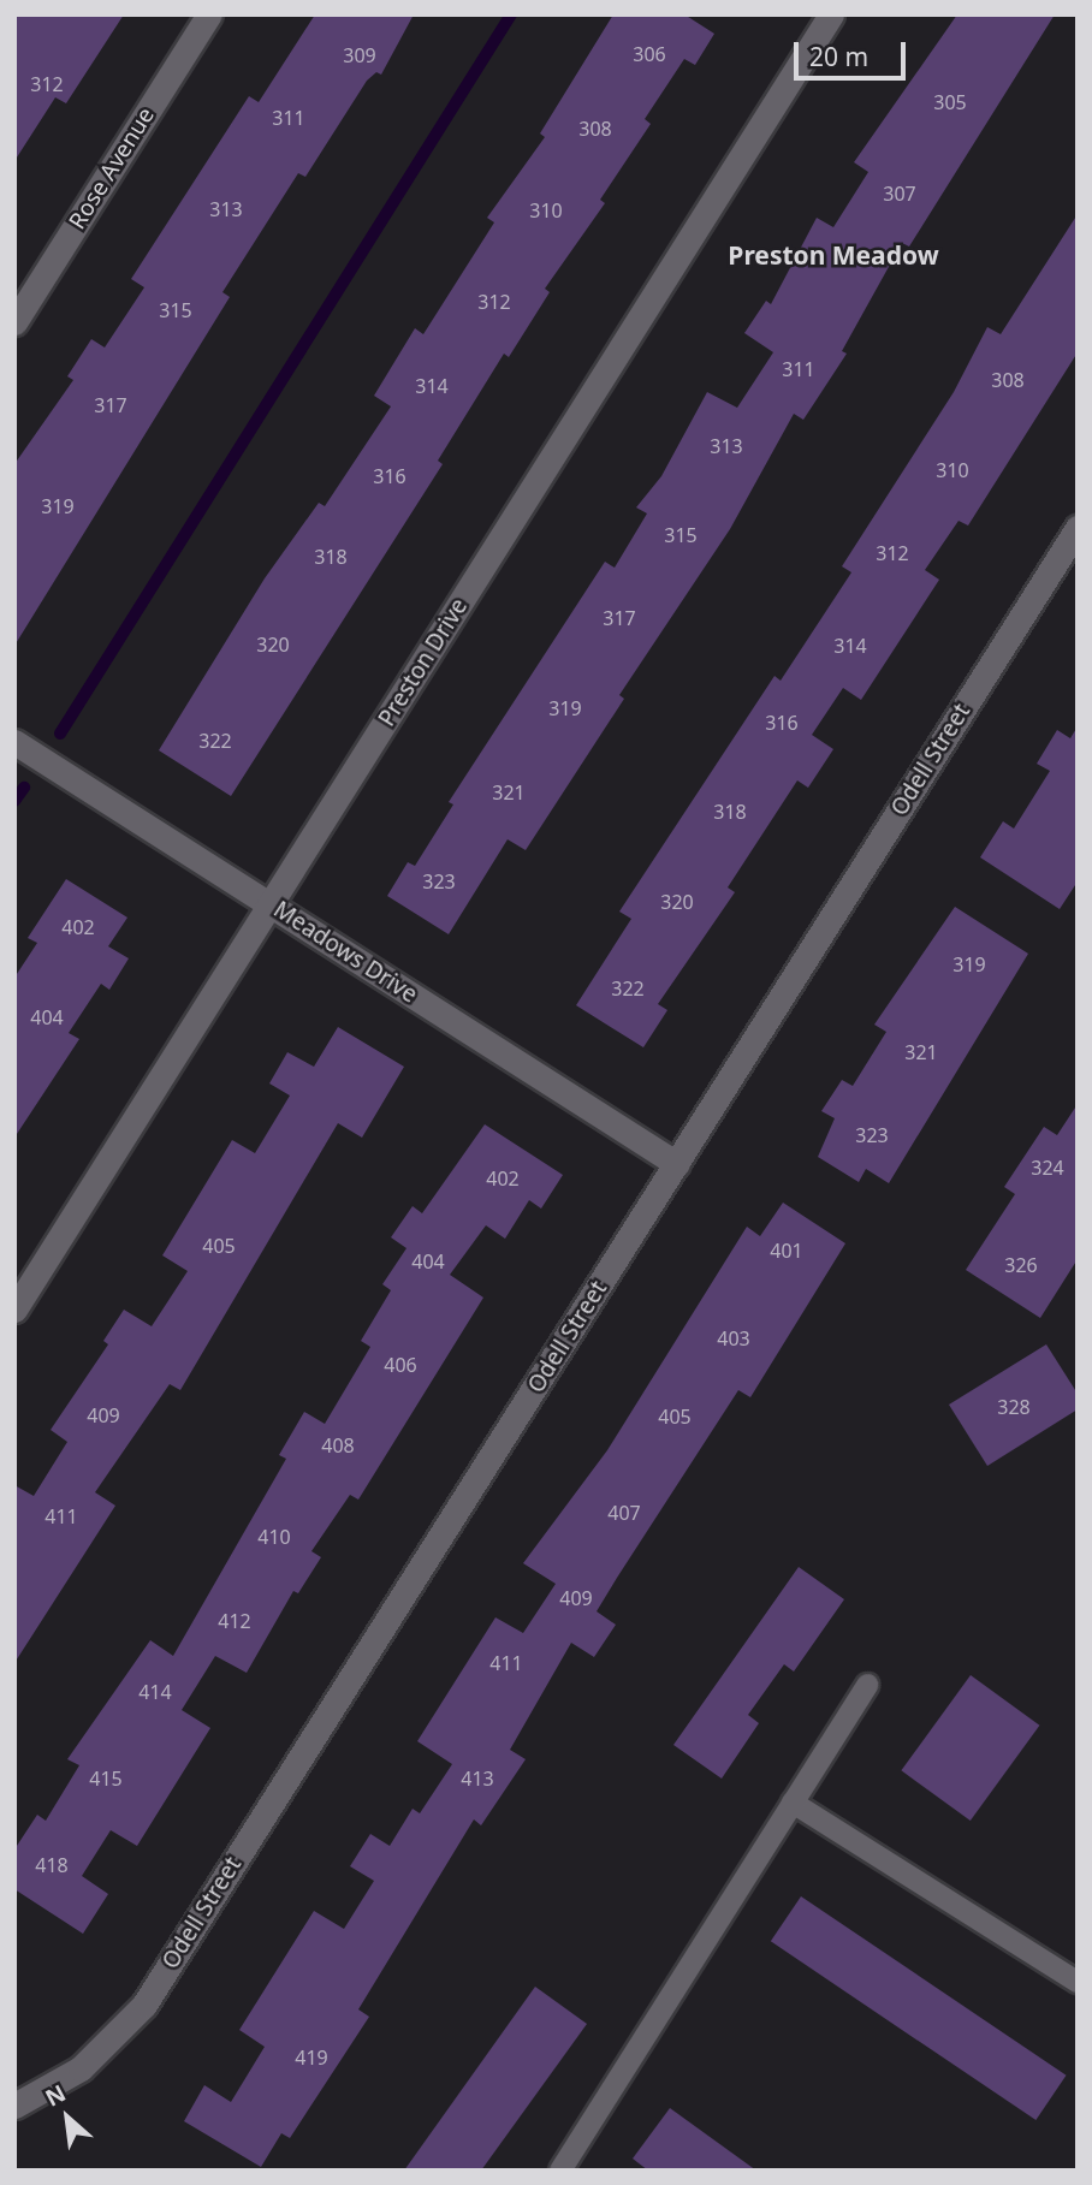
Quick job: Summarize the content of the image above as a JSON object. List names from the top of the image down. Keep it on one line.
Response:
{"streets":{"street":["Rose Avenue","Preston Drive","Odell Street","Meadows Drive"]},"crossings":[["Preston Drive","Meadows Drive"],["Odell Street","Meadows Drive"]],"districts":["Preston Meadow"],"house_numbers":["306","309","312","305","311","308","307","313","310","312","315","311","308","314","317","313","310","316","319","315","312","318","317","320","314","319","316","322","321","318","323","320","402","319","322","404","321","323","324","402","405","401","404","326","403","406","328","409","405","408","407","411","410","409","412","411","414","415","413","418","419"],"scale_bar":"20 m","north":"top left"}
